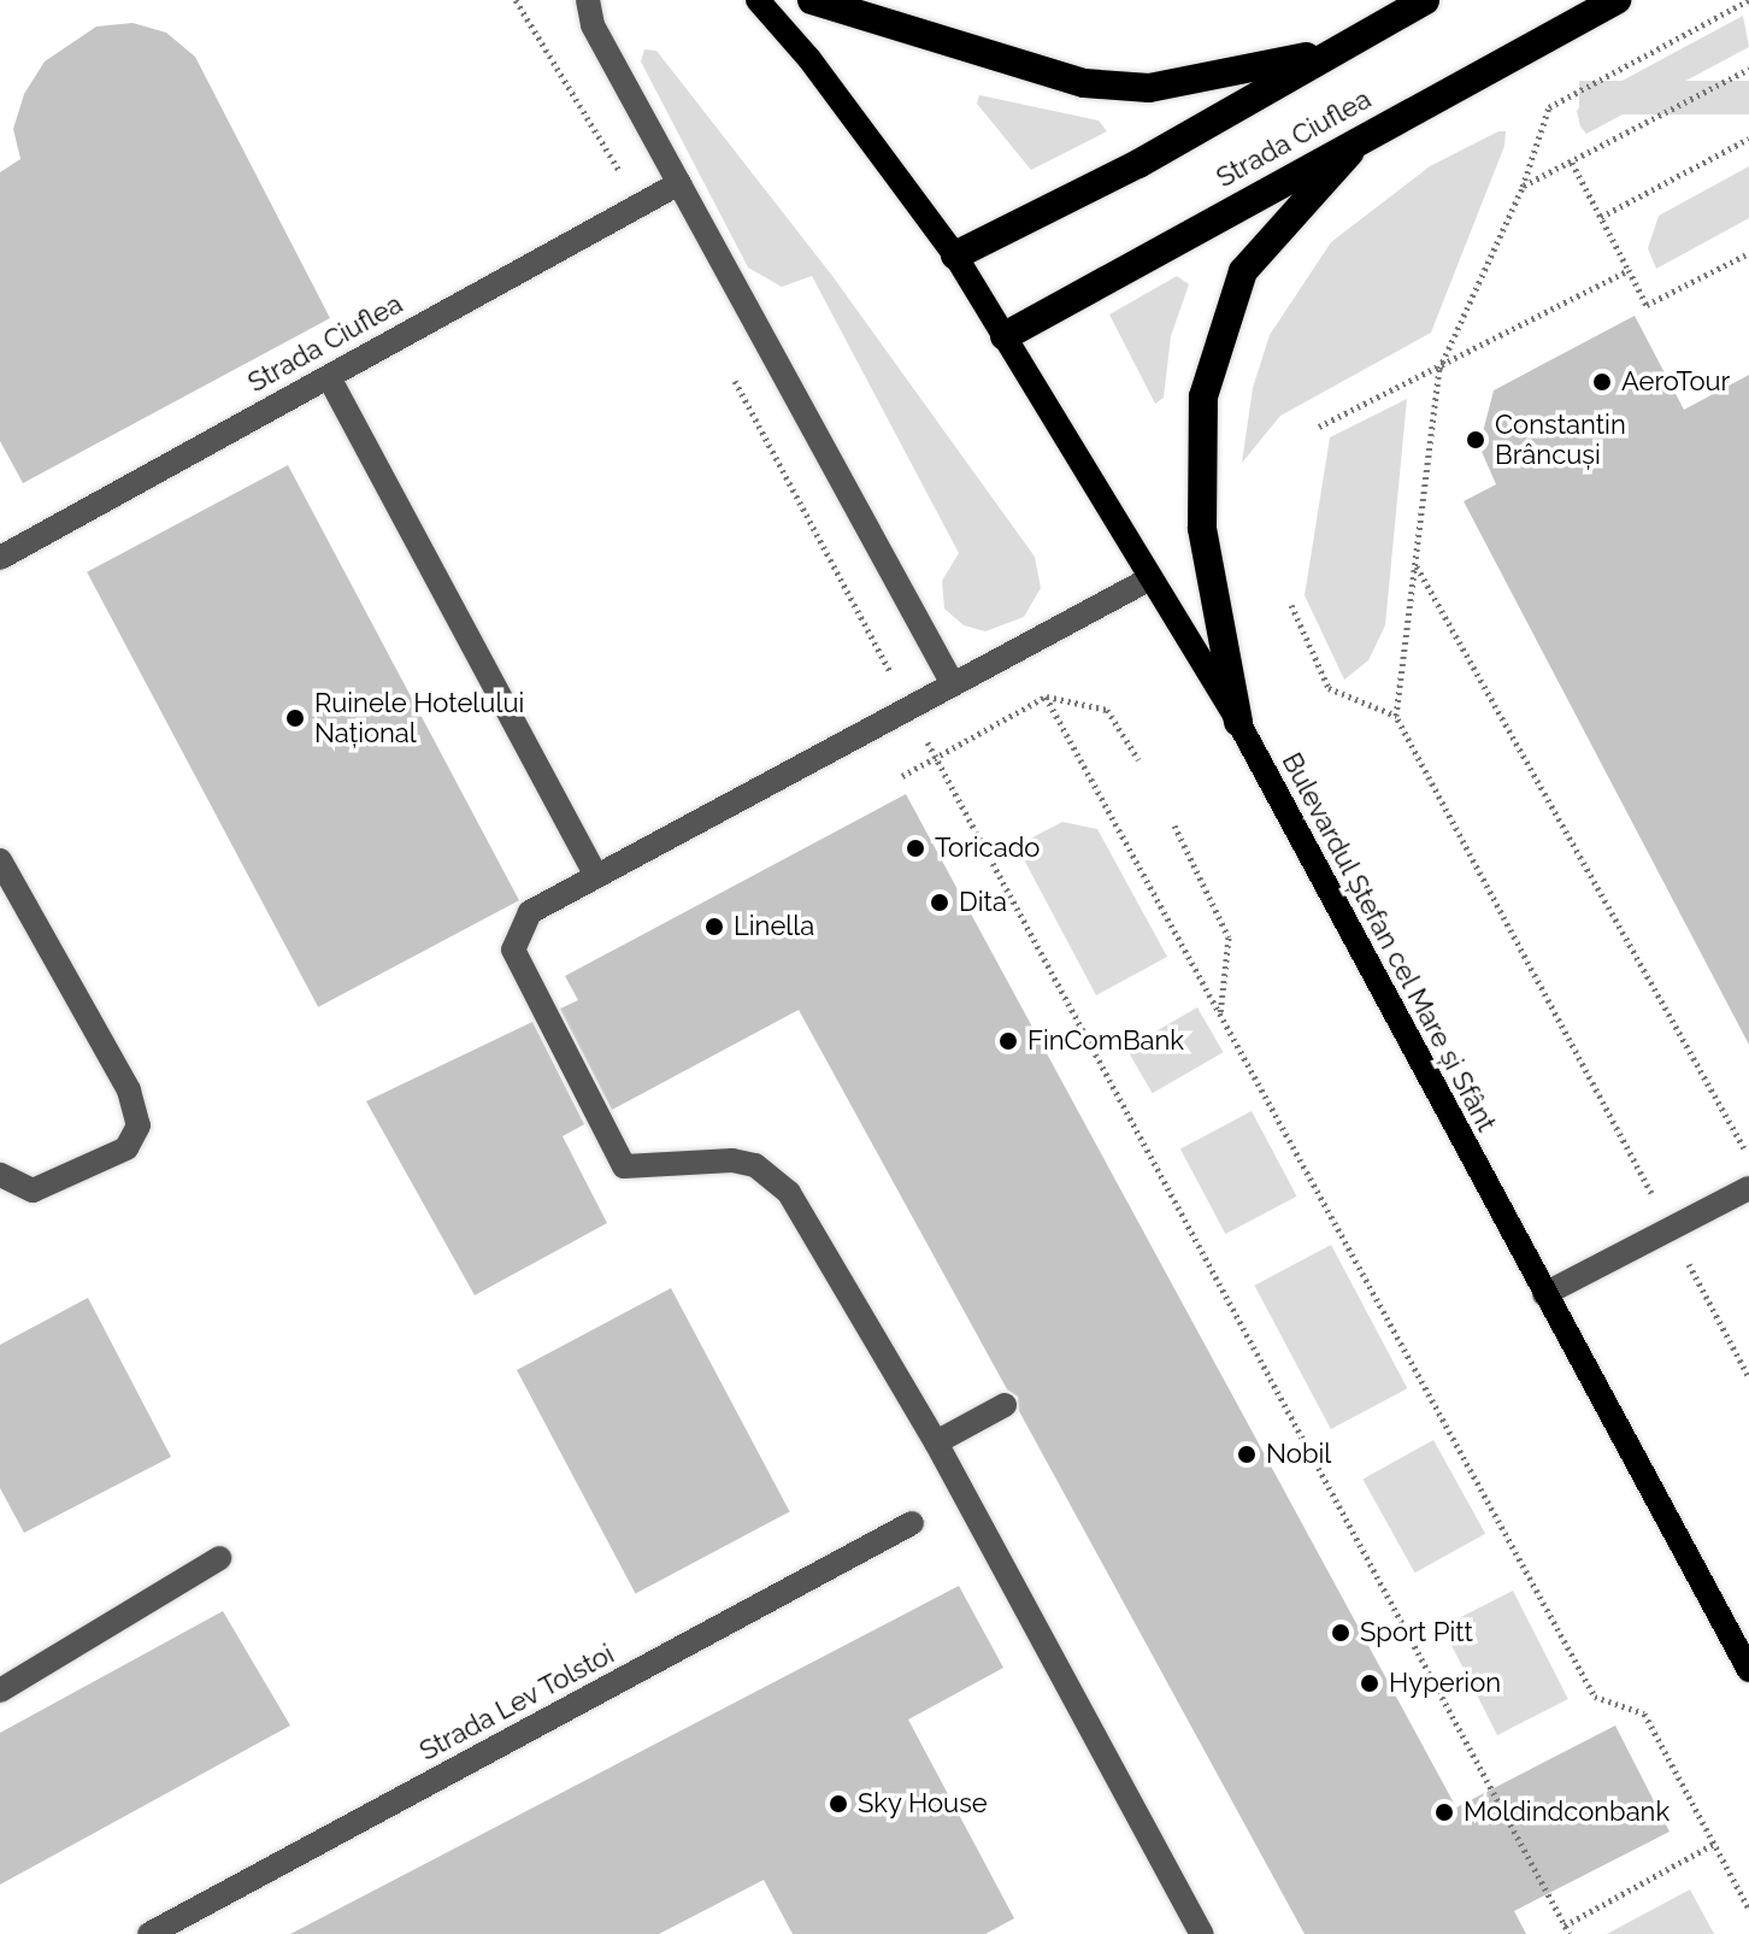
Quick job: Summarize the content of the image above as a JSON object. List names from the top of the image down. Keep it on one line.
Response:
{"streets":{"highway":["Strada Ciuflea"],"main road":["Bulevardul Ștefan cel Mare și Sfânt"],"street":["Strada Lev Tolstoi"]},"crossings":[["Strada Ciuflea","Bulevardul Ștefan cel Mare și Sfânt"]],"places":["AeroTour","Constantin Brâncuși","Ruinele Hotelului Național","Toricado","Dita","Linella","FinComBank","Nobil","Sport Pitt","Hyperion","Sky House","Moldindconbank"]}
